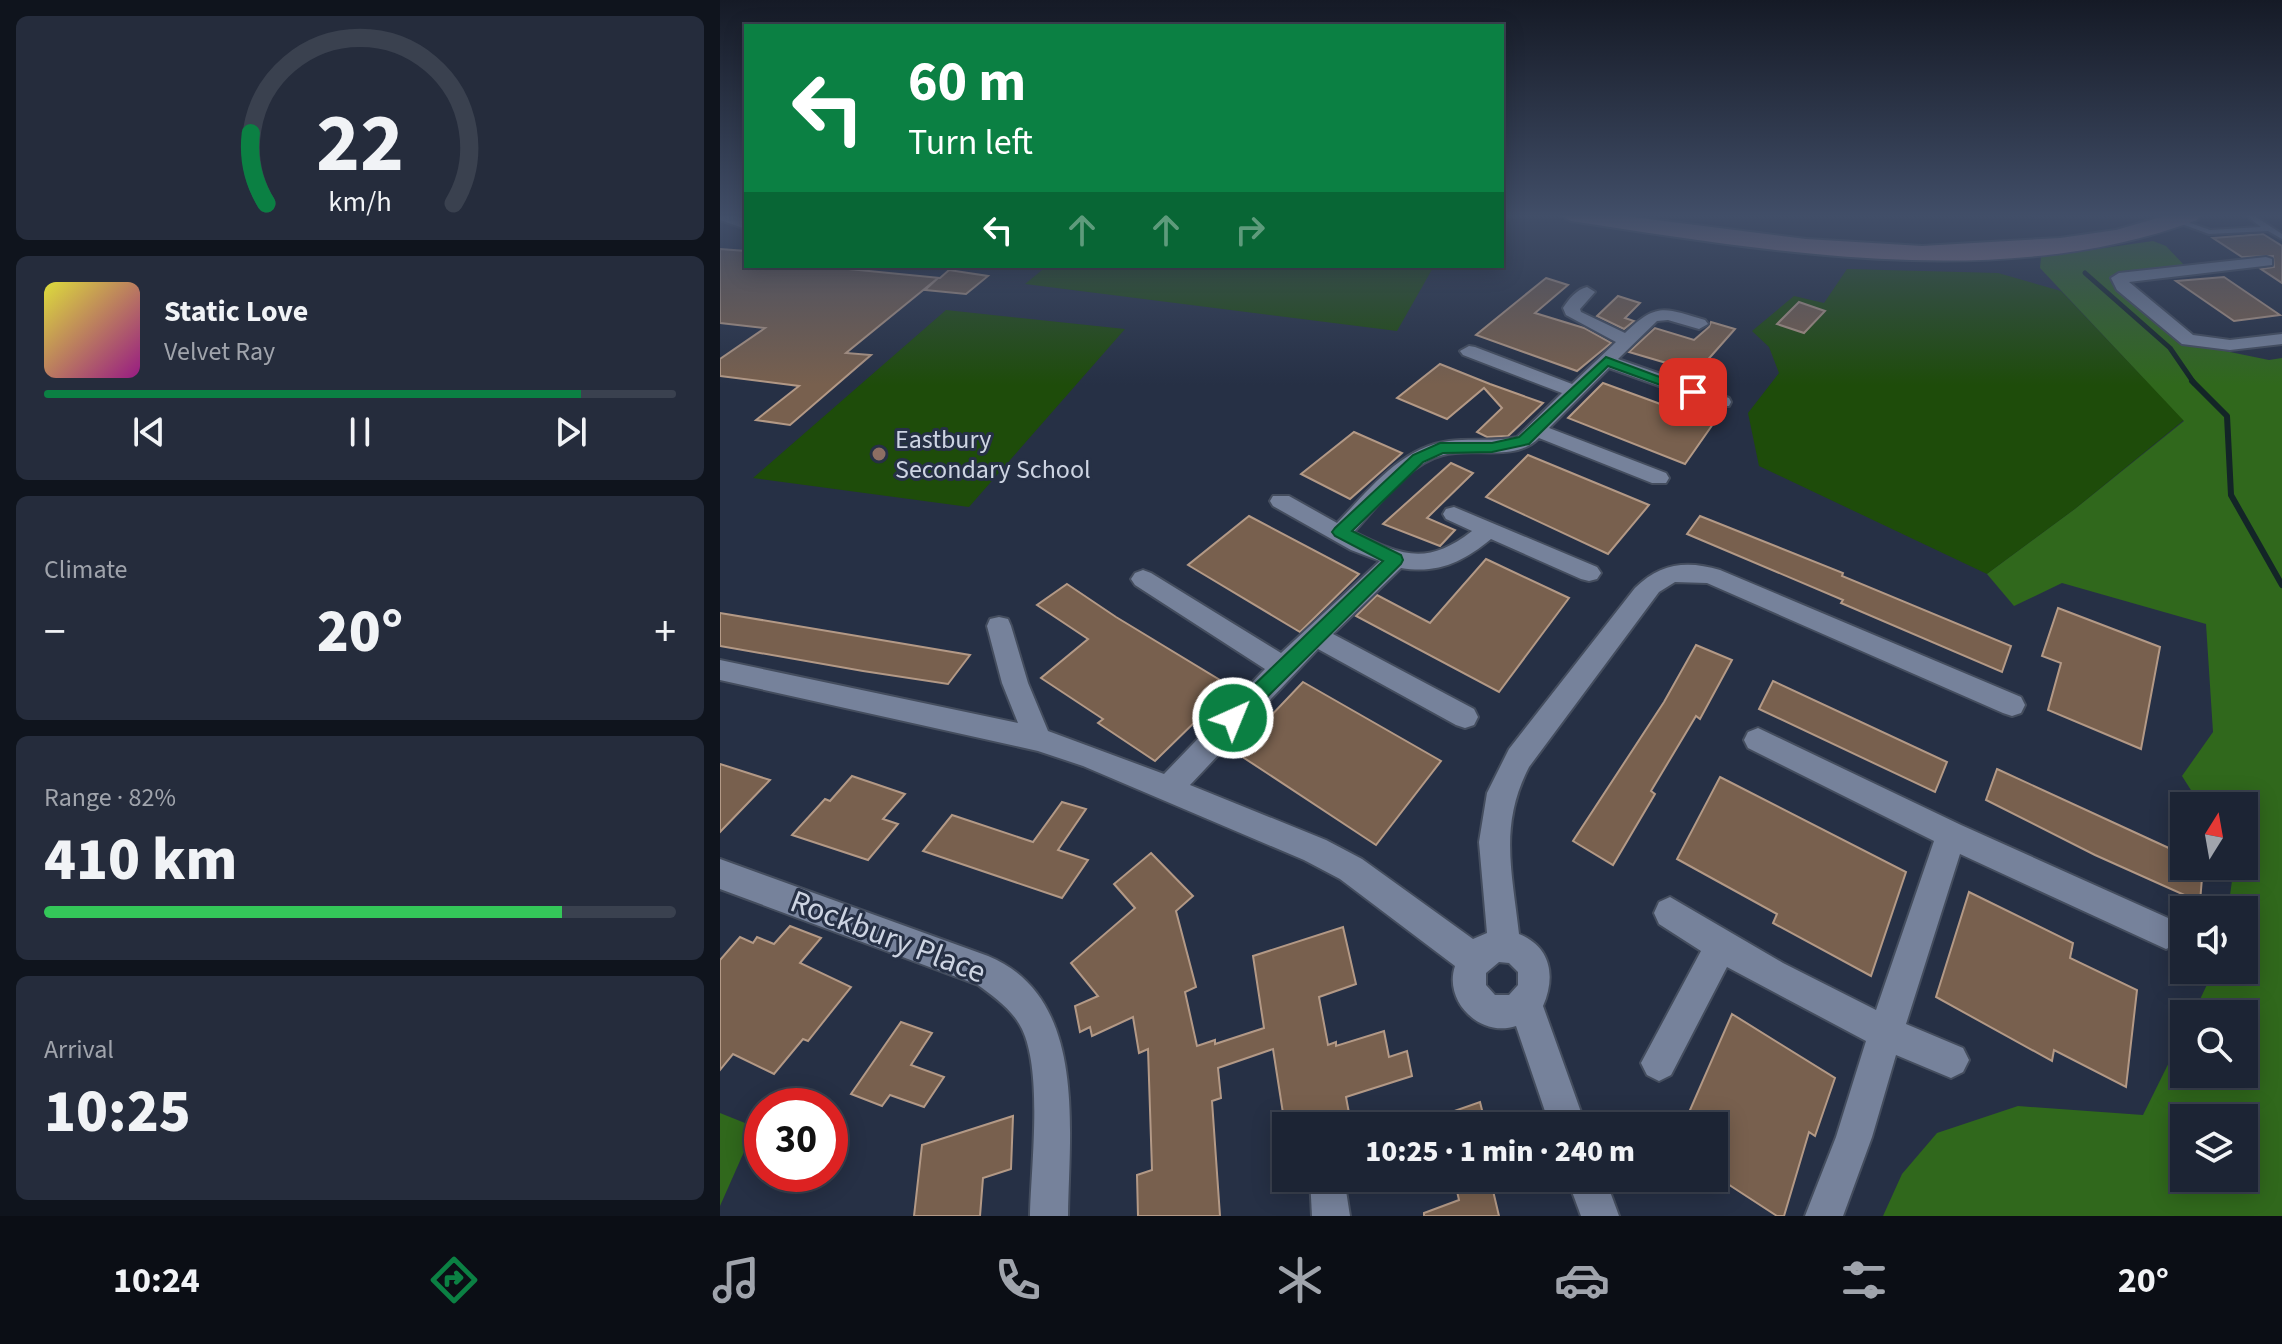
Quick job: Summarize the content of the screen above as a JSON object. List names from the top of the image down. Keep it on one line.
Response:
{"streets":{"street":["Rockbury Place"]},"places":["Eastbury Secondary School"],"north":"top","page":{"turn":["60 m","Turn left"],"song":["Static Love","Velvet Ray"],"tile":["Climate",["Range · 82%","410 km"],["Arrival","10:25"]],"heat":["−","20°","+"],"limit":"30","trip":"10:25 · 1 min · 240 m","tabs":["10:24","20°"],"gauge":["22","km/h"]}}
